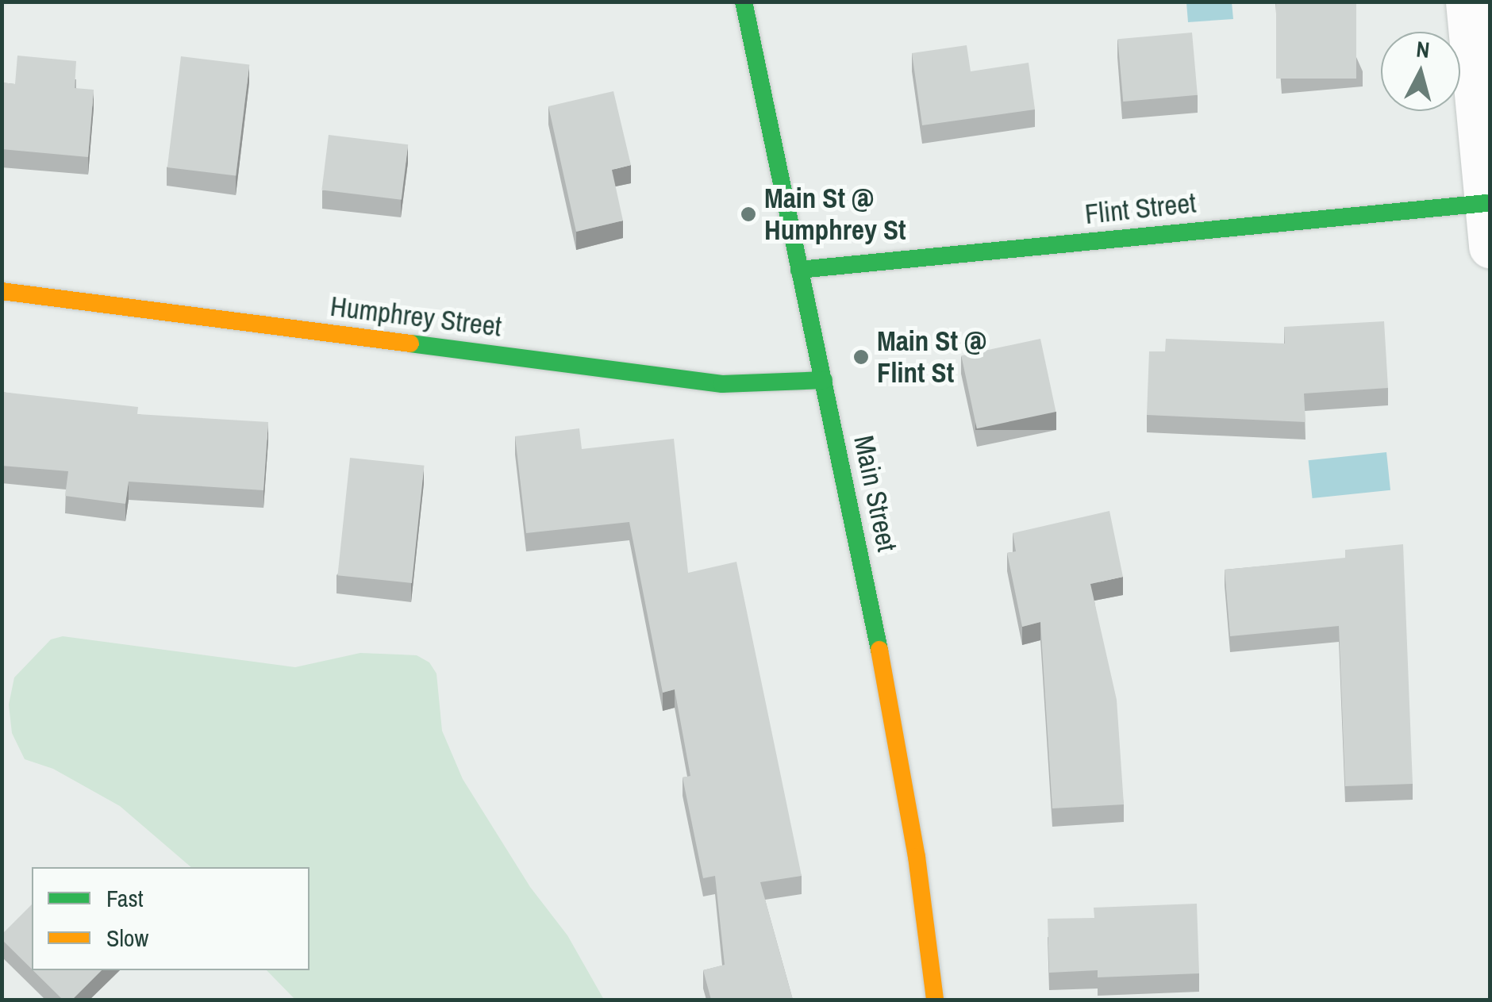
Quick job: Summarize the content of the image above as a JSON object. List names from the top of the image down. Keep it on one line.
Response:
{"streets":{"street":["Flint Street","Humphrey Street","Main Street"]},"crossings":[["Flint Street","Main Street"],["Humphrey Street","Main Street"]],"places":["Main St @ Humphrey St","Main St @ Flint St"],"legend":["Fast","Slow"],"north":"top"}
